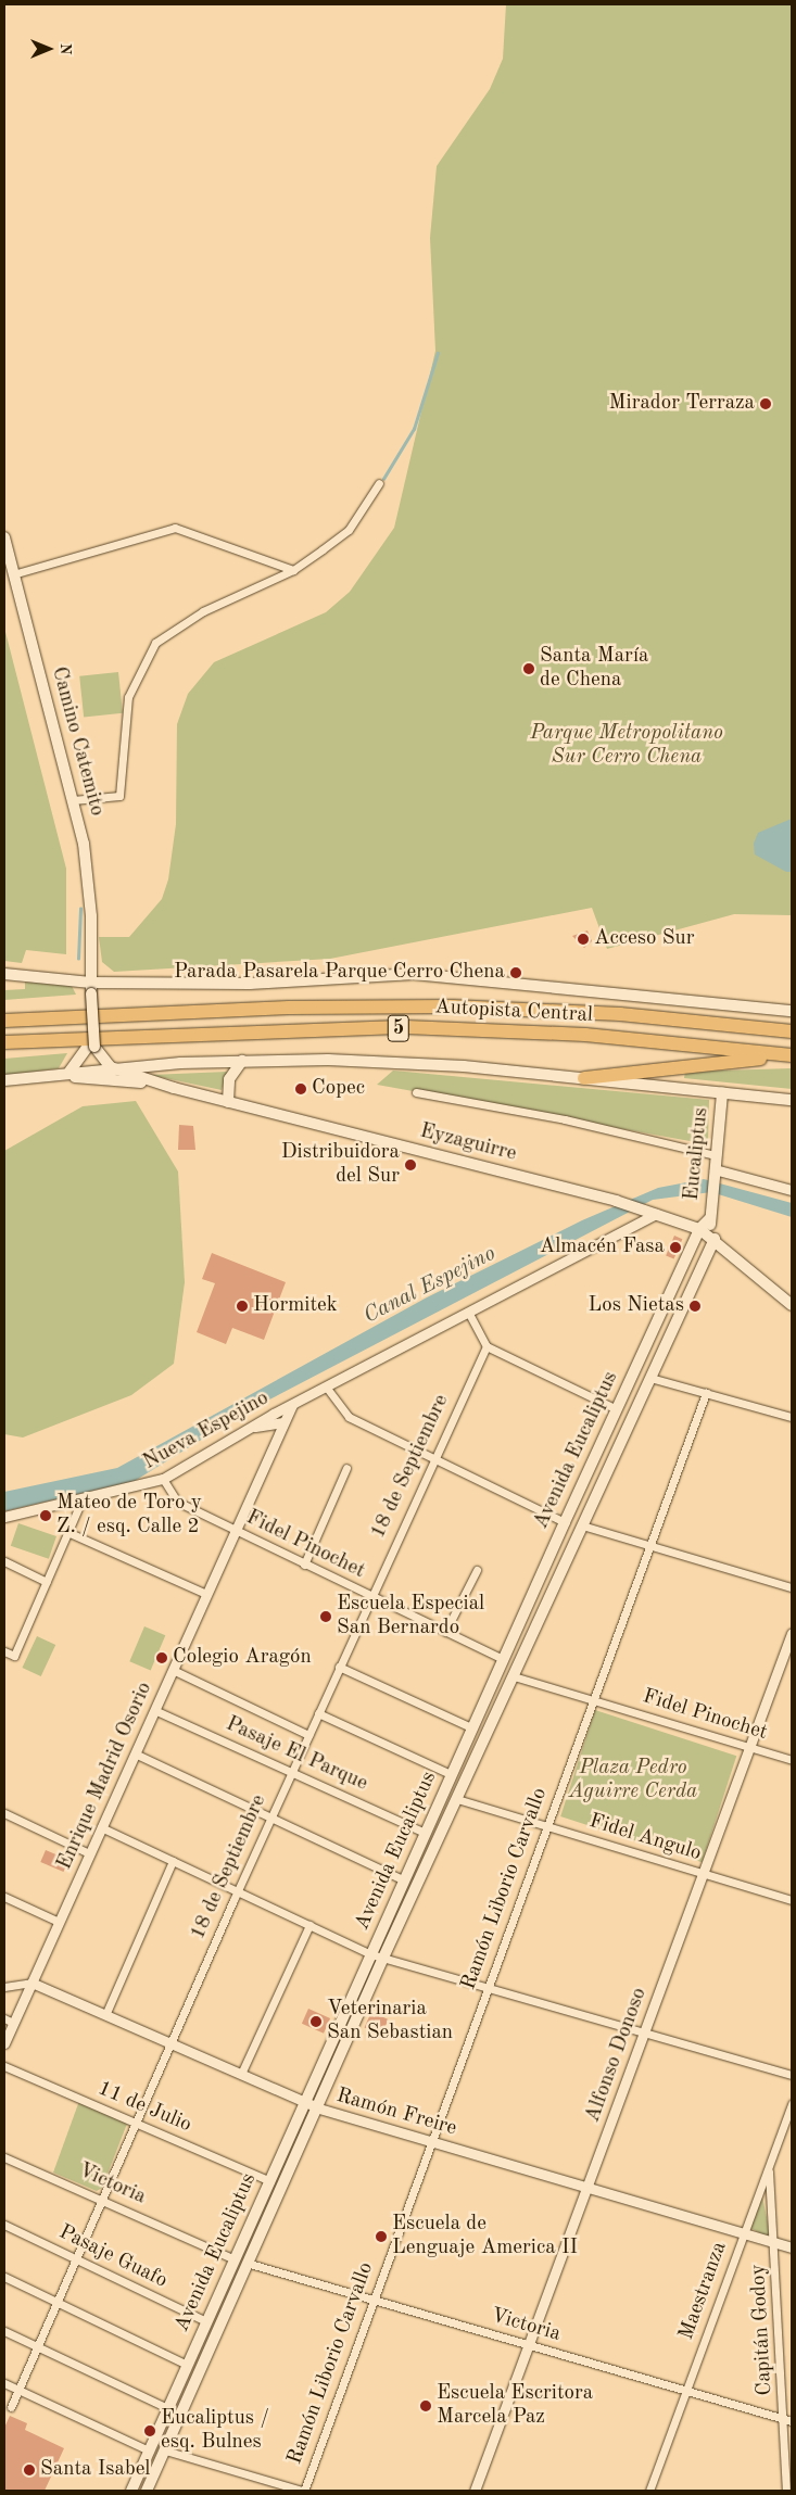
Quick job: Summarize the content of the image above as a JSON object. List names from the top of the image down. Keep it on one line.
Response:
{"streets":{"highway":["Autopista Central","5"],"main road":["Camino Catemito","Eyzaguirre","Eucaliptus","Avenida Eucaliptus"],"street":["Nueva Espejino","18 de Septiembre","Fidel Pinochet","Pasaje El Parque","Enrique Madrid Osorio","Fidel Angulo","Ramón Liborio Carvallo","Alfonso Donoso","11 de Julio","Ramón Freire","Victoria","Pasaje Guafo","Maestranza","Capitán Godoy"]},"crossings":[["Eyzaguirre","Eucaliptus"],["Eyzaguirre","Avenida Eucaliptus"],["Eucaliptus","Avenida Eucaliptus"],["Nueva Espejino","Fidel Pinochet"],["Nueva Espejino","Enrique Madrid Osorio"],["Avenida Eucaliptus","Fidel Pinochet"],["Avenida Eucaliptus","Pasaje El Parque"],["Avenida Eucaliptus","Fidel Angulo"],["Avenida Eucaliptus","11 de Julio"],["Avenida Eucaliptus","Ramón Freire"],["Avenida Eucaliptus","Victoria"],["Avenida Eucaliptus","Pasaje Guafo"],["18 de Septiembre","Fidel Pinochet"],["18 de Septiembre","Pasaje El Parque"],["18 de Septiembre","11 de Julio"],["18 de Septiembre","Ramón Freire"],["18 de Septiembre","Victoria"],["18 de Septiembre","Pasaje Guafo"],["Fidel Pinochet","Enrique Madrid Osorio"],["Fidel Pinochet","Ramón Liborio Carvallo"],["Fidel Pinochet","Alfonso Donoso"],["Pasaje El Parque","Enrique Madrid Osorio"],["Enrique Madrid Osorio","Ramón Freire"],["Fidel Angulo","Ramón Liborio Carvallo"],["Fidel Angulo","Alfonso Donoso"],["Ramón Liborio Carvallo","Ramón Freire"],["Ramón Liborio Carvallo","Victoria"],["Alfonso Donoso","Ramón Freire"],["Alfonso Donoso","Victoria"],["Ramón Freire","Maestranza"],["Ramón Freire","Capitán Godoy"],["Victoria","Maestranza"],["Victoria","Capitán Godoy"],["Maestranza","Capitán Godoy"]],"water":["Canal Espejino"],"parks":["Parque Metropolitano Sur Cerro Chena","Plaza Pedro Aguirre Cerda"],"places":["Mirador Terraza","Santa María de Chena","Acceso Sur","Parada Pasarela Parque Cerro Chena","Copec","Distribuidora del Sur","Almacén Fasa","Hormitek","Los Nietas","Mateo de Toro y Z. / esq. Calle 2","Escuela Especial San Bernardo","Colegio Aragón","Veterinaria San Sebastian","Escuela de Lenguaje America II","Escuela Escritora Marcela Paz","Eucaliptus / esq. Bulnes","Santa Isabel"],"north":"right"}
